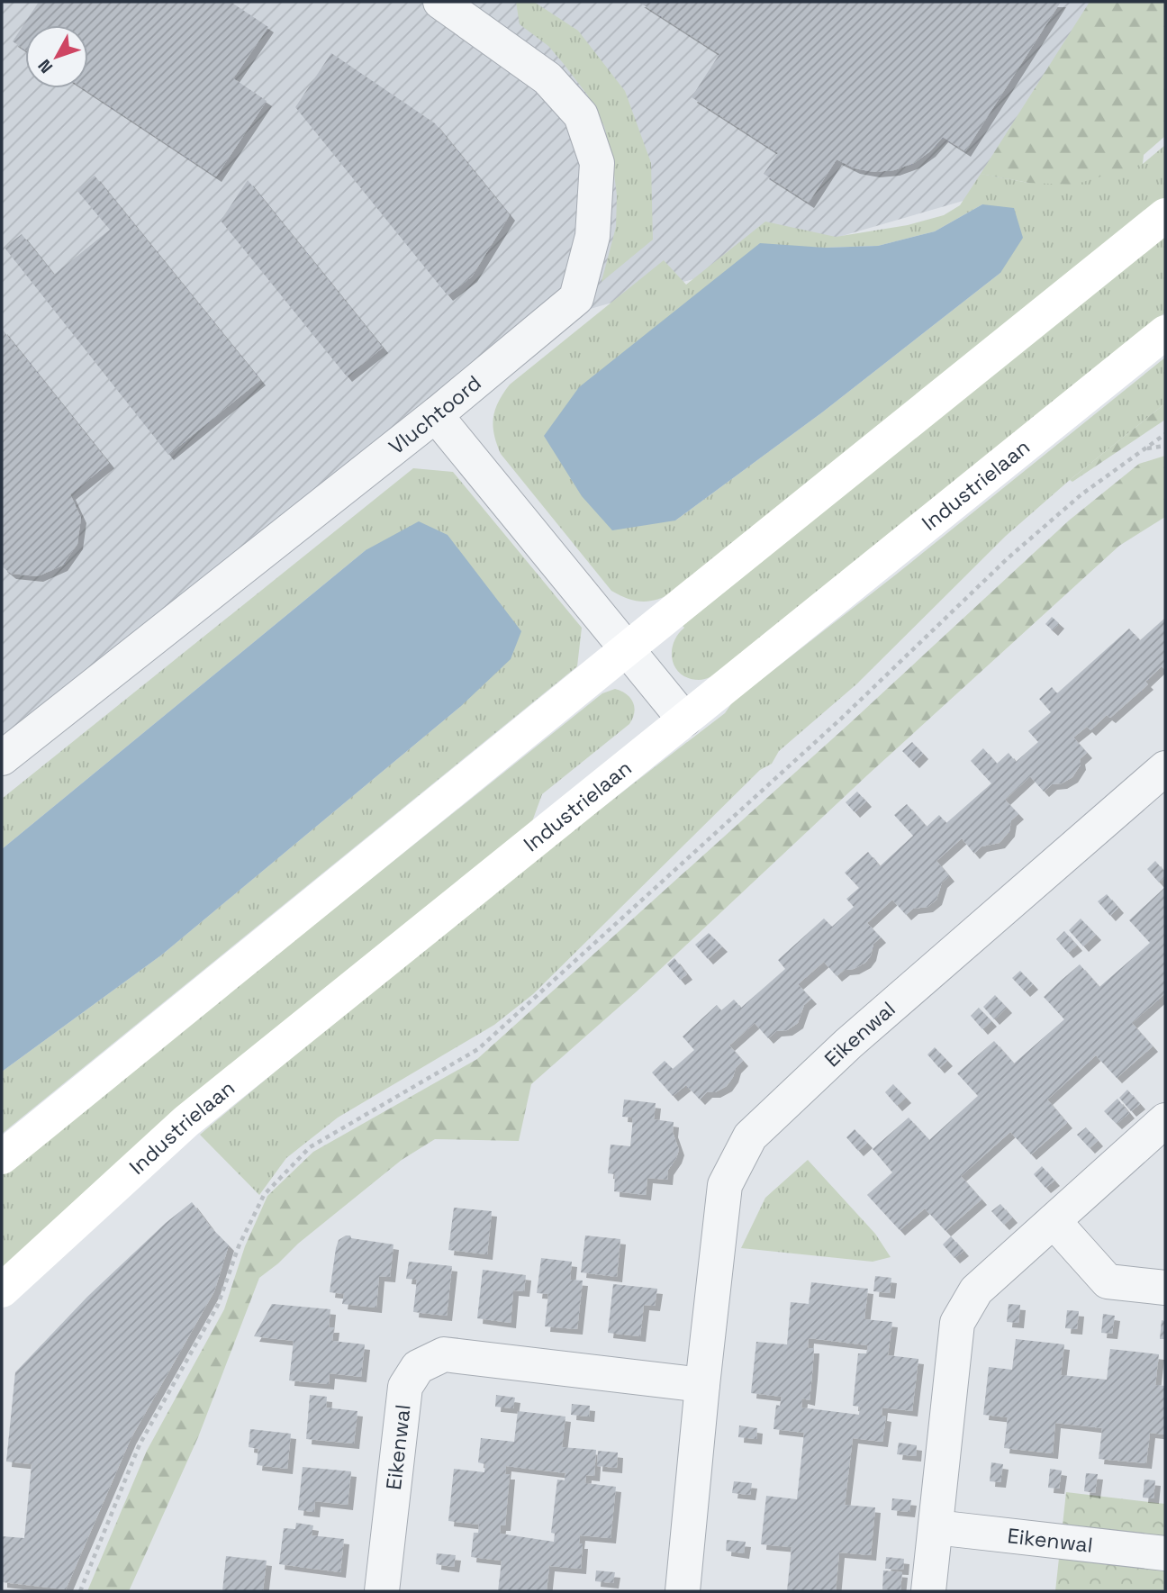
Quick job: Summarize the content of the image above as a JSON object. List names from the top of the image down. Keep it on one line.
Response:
{"streets":{"main road":["Industrielaan"],"street":["Vluchtoord","Eikenwal"]},"north":"bottom left"}
